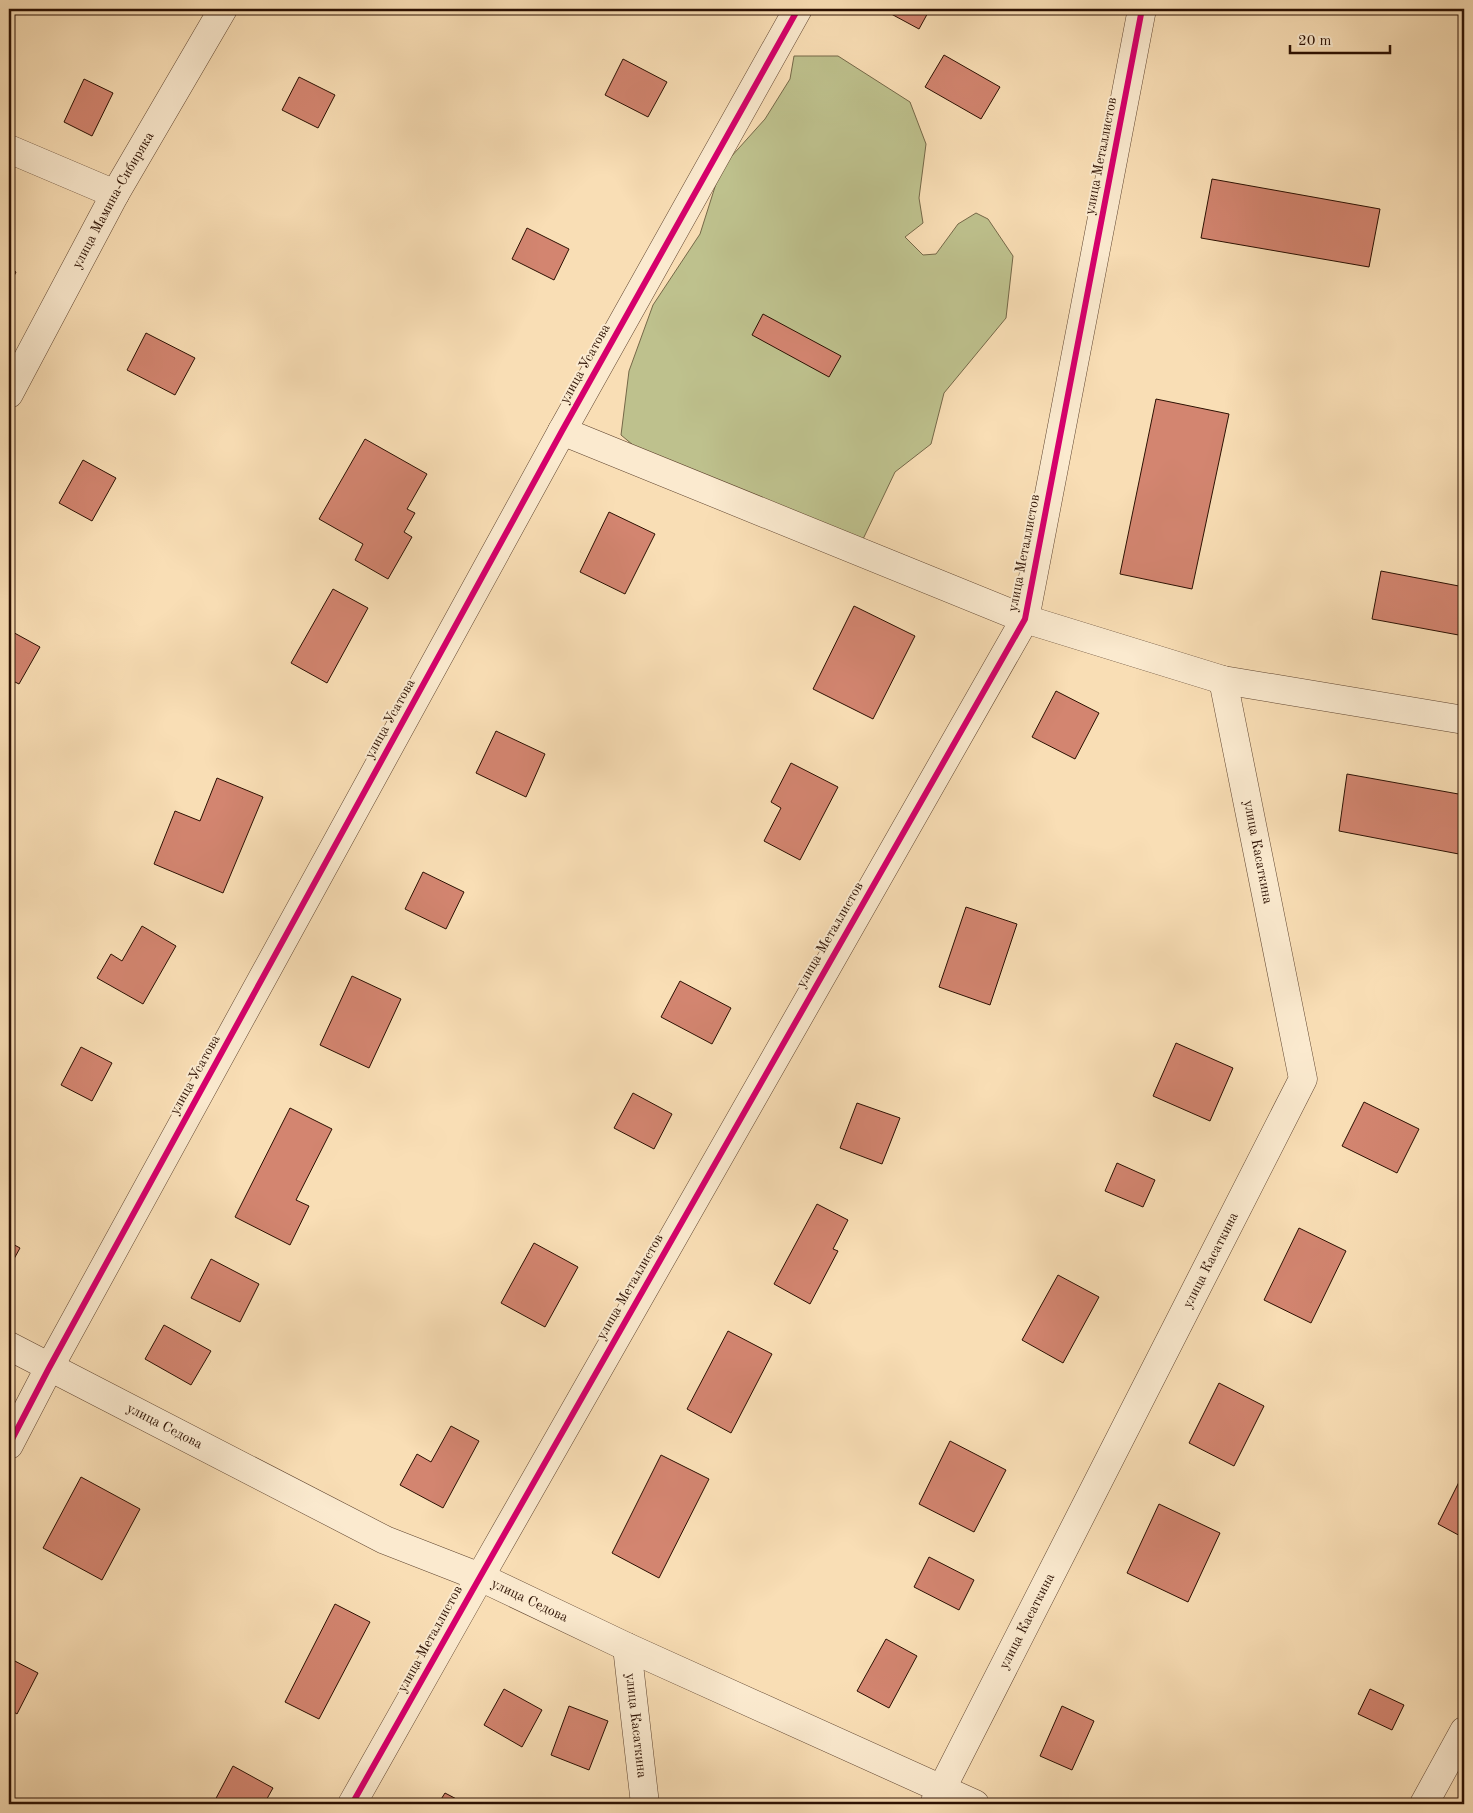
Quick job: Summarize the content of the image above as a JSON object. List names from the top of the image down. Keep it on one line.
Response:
{"streets":{"street":["улица Металлистов","улица Мамина-Сибиряка","улица Усатова","улица Касаткина","улица Седова"]},"crossings":[["улица Металлистов","улица Седова"],["улица Усатова","улица Седова"],["улица Касаткина","улица Седова"]],"scale_bar":"20 m"}
